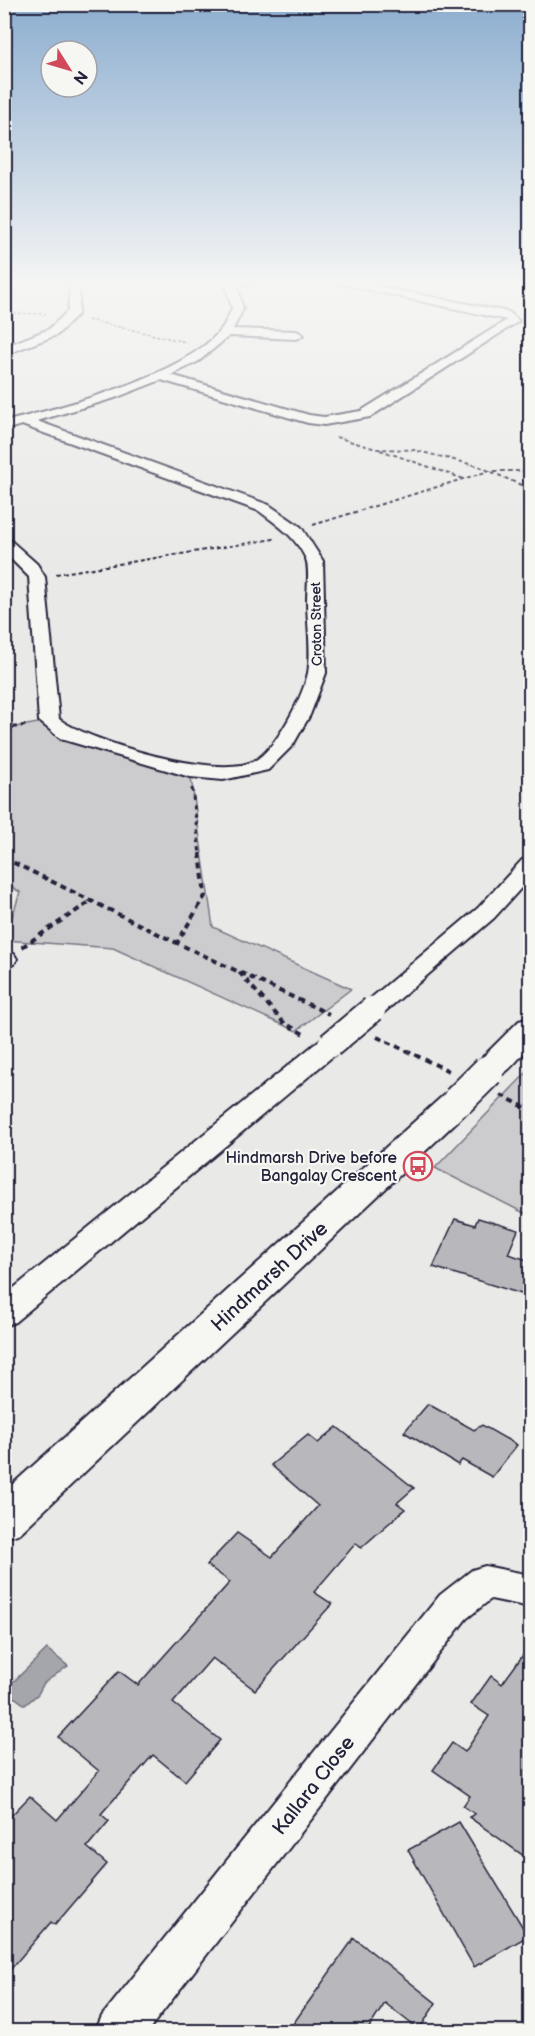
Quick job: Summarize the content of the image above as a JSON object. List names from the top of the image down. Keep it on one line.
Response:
{"streets":{"main road":["Hindmarsh Drive"],"street":["Croton Street","Kallara Close"]},"places":{"bus stop":["Hindmarsh Drive before Bangalay Crescent"]},"north":"bottom right"}
